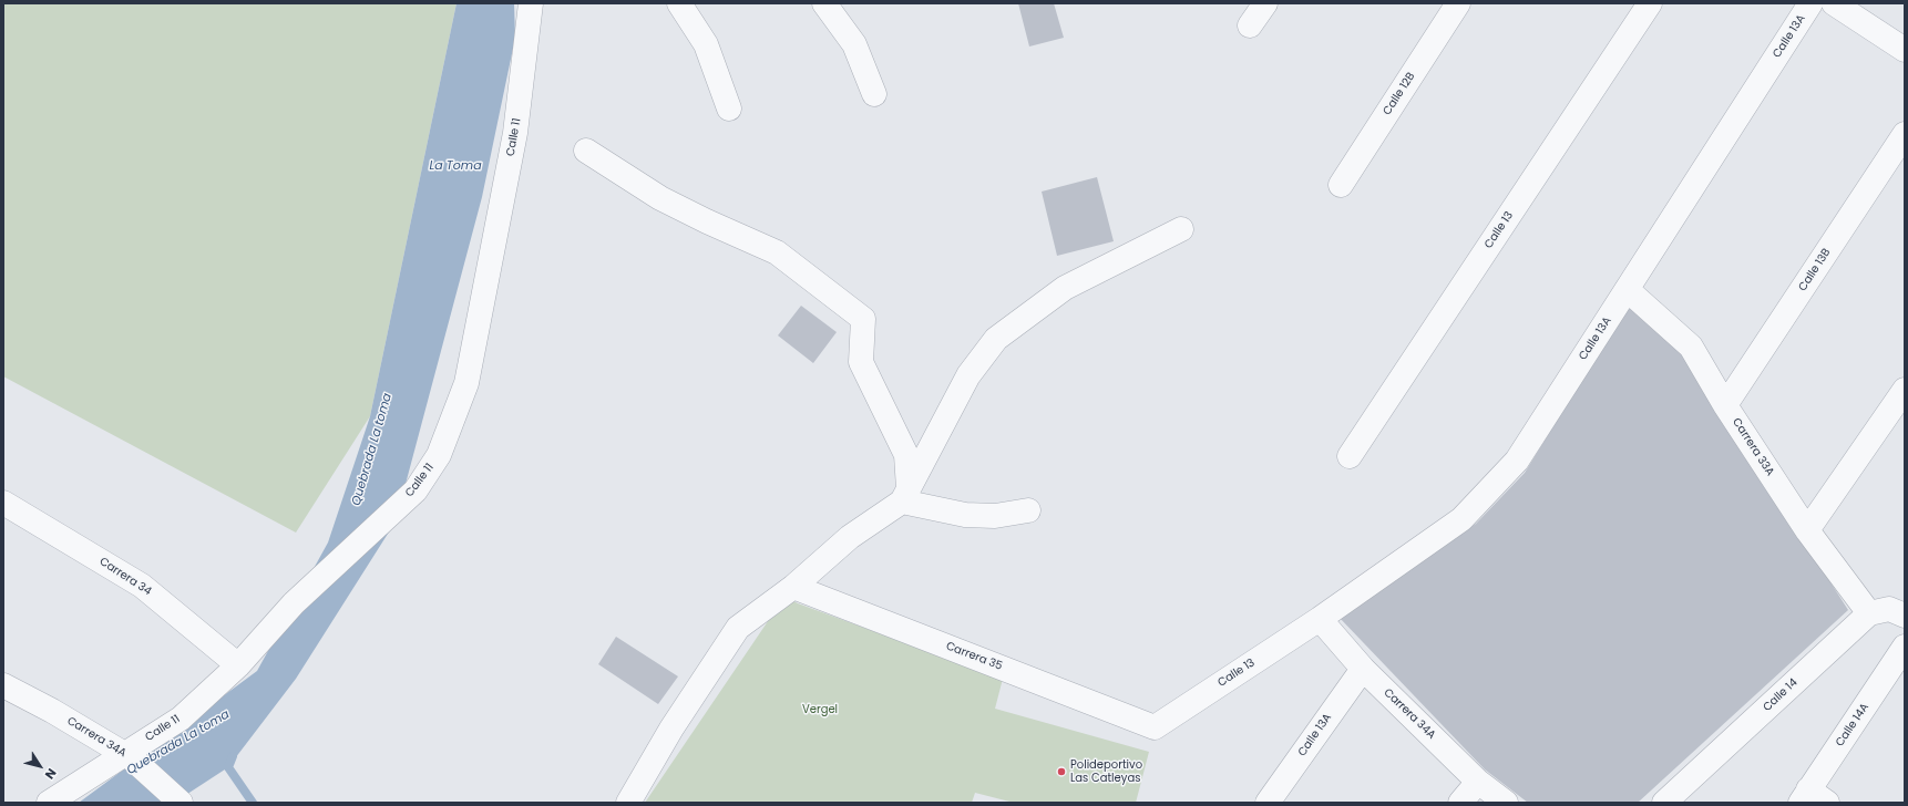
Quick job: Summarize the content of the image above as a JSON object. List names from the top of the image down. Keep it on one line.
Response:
{"streets":{"street":["Calle 13A","Calle 12B","Calle 11","Calle 13","Calle 13B","Carrera 33A","Carrera 34","Carrera 35","Calle 14","Carrera 34A","Calle 14A"]},"crossings":[["Calle 13A","Calle 13"],["Calle 13A","Carrera 33A"],["Calle 13A","Carrera 34A"],["Calle 11","Carrera 34"],["Calle 11","Carrera 34A"],["Calle 13","Carrera 35"],["Calle 13","Carrera 34A"],["Calle 13B","Carrera 33A"],["Carrera 33A","Calle 14"]],"water":["La Toma","Quebrada La toma"],"parks":["Vergel"],"places":["Polideportivo Las Catleyas"],"north":"bottom right"}
